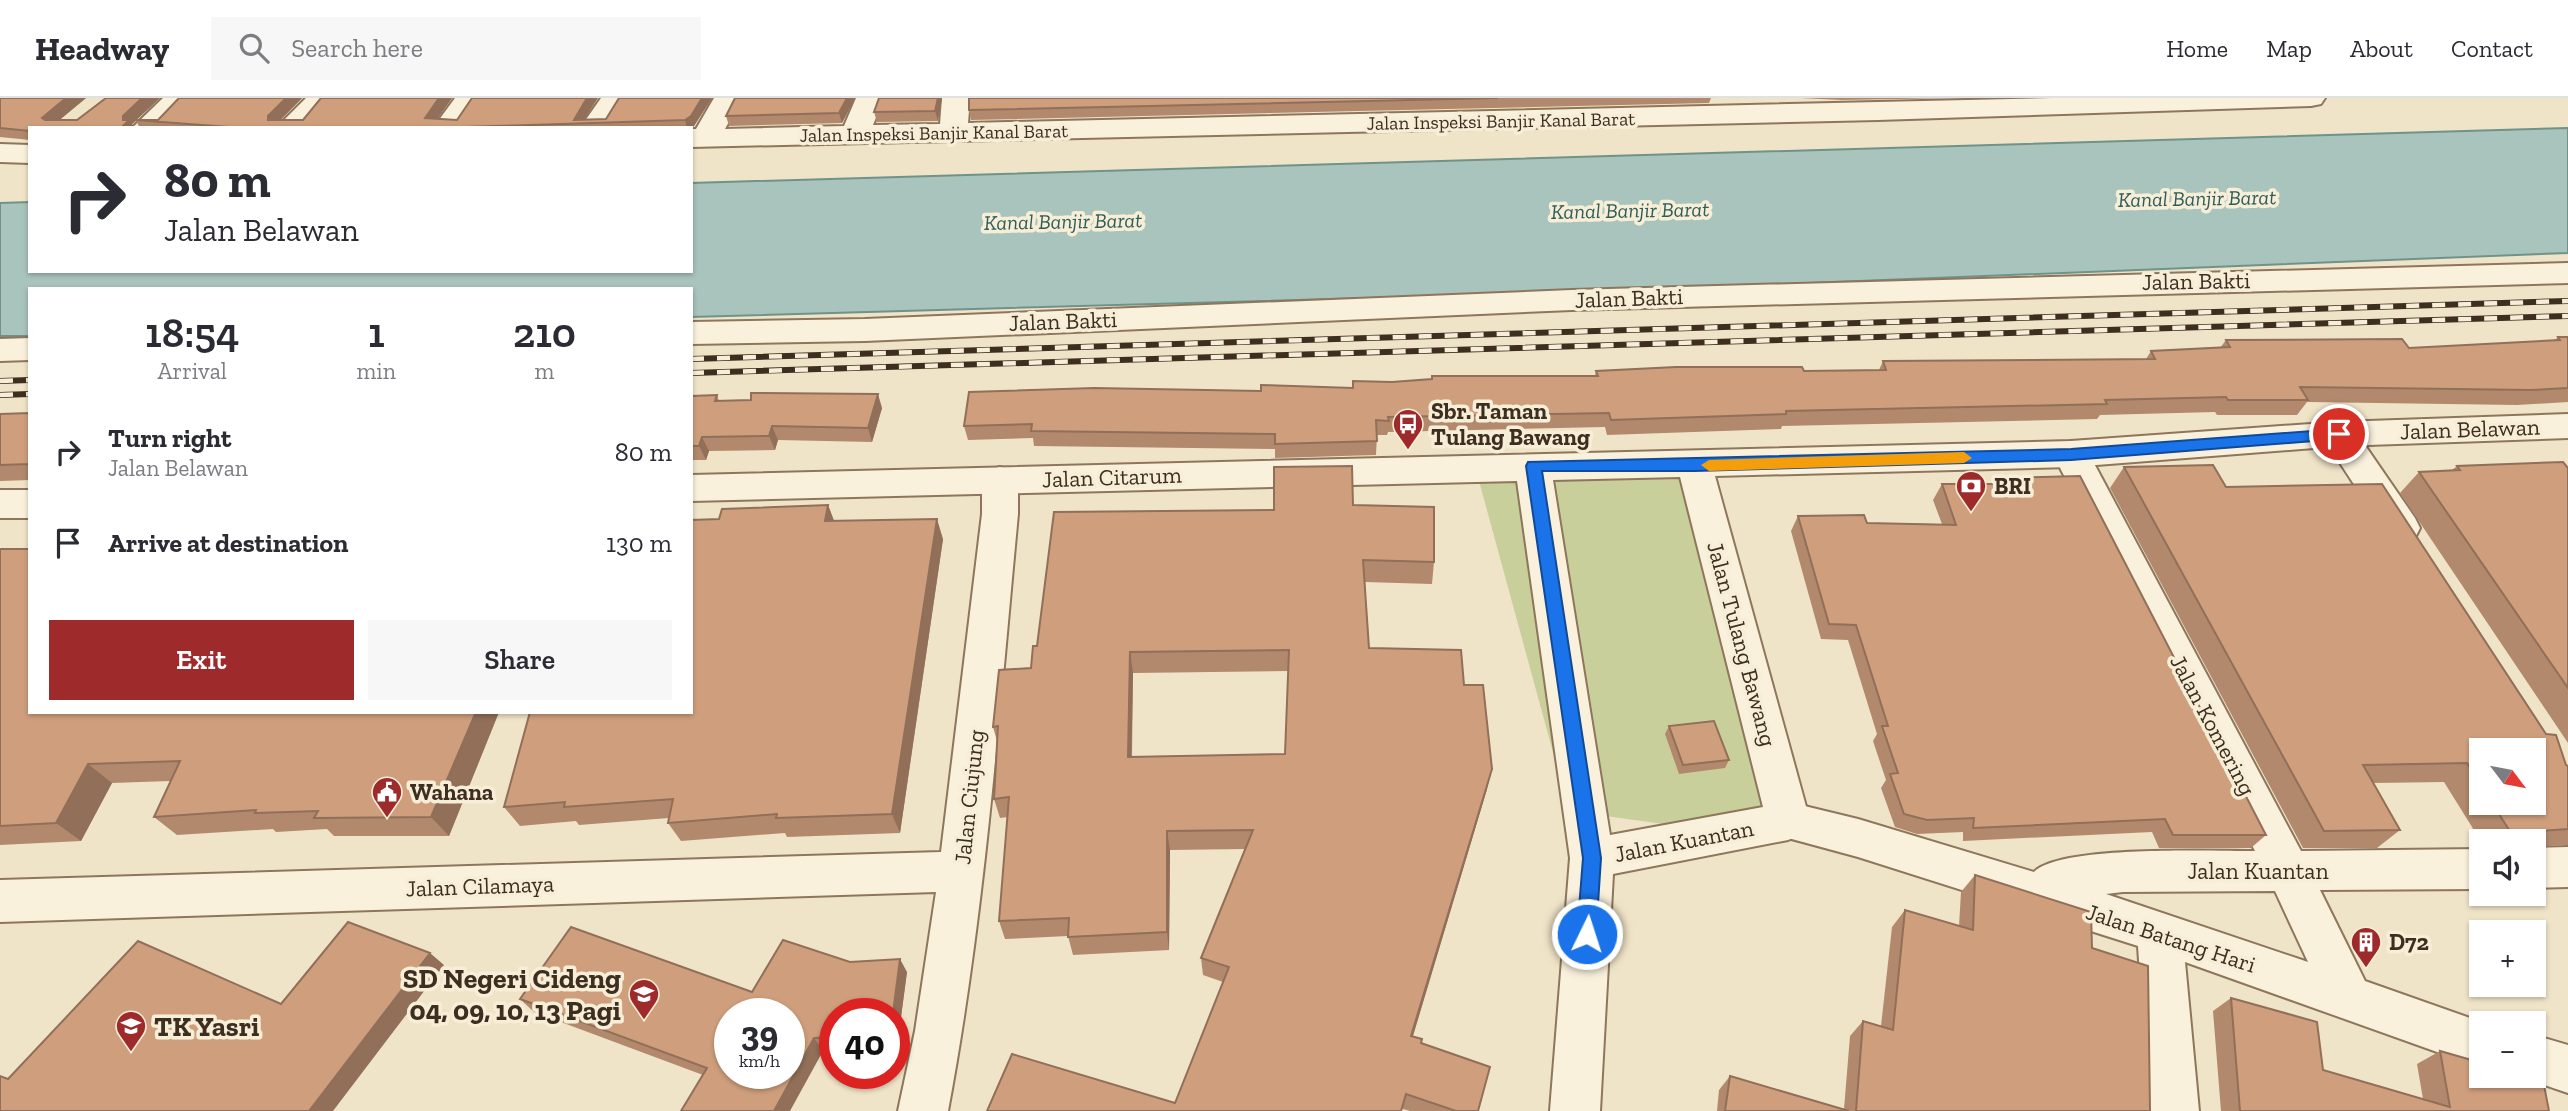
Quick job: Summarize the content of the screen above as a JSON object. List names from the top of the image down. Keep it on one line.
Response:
{"streets":{"street":["Jalan Inspeksi Banjir Kanal Barat","Jalan Bakti","Jalan Belawan","Jalan Citarum","Jalan Tulang Bawang","Jalan Komering","Jalan Ciujung","Jalan Kuantan","Jalan Cilamaya","Jalan Batang Hari"]},"crossings":[["Jalan Belawan","Jalan Citarum"],["Jalan Belawan","Jalan Tulang Bawang"],["Jalan Belawan","Jalan Komering"],["Jalan Citarum","Jalan Ciujung"],["Jalan Tulang Bawang","Jalan Kuantan"],["Jalan Komering","Jalan Kuantan"],["Jalan Komering","Jalan Batang Hari"],["Jalan Ciujung","Jalan Cilamaya"],["Jalan Kuantan","Jalan Batang Hari"]],"water":["Kanal Banjir Barat"],"places":{"bus stop":["Sbr. Taman Tulang Bawang"],"bank":["BRI"],"public building":["Wahana"],"building":["D72"],"school or university":["SD Negeri Cideng 04, 09, 10, 13 Pagi","TK Yasri"]},"north":"bottom right","page":{"header":"Headway","search":"Search here","nav":["Home","Map","About","Contact"],"turn":["80 m","Jalan Belawan"],"eta":["18:54","Arrival","1","min","210","m"],"list":[{"name":"Turn right","note":"Jalan Belawan","value":"80 m"},{"name":"Arrive at destination","value":"130 m"}],"buttons":["Exit","Share"],"map_buttons":["+","−"],"speed":"39 km/h","limit":"40"}}
